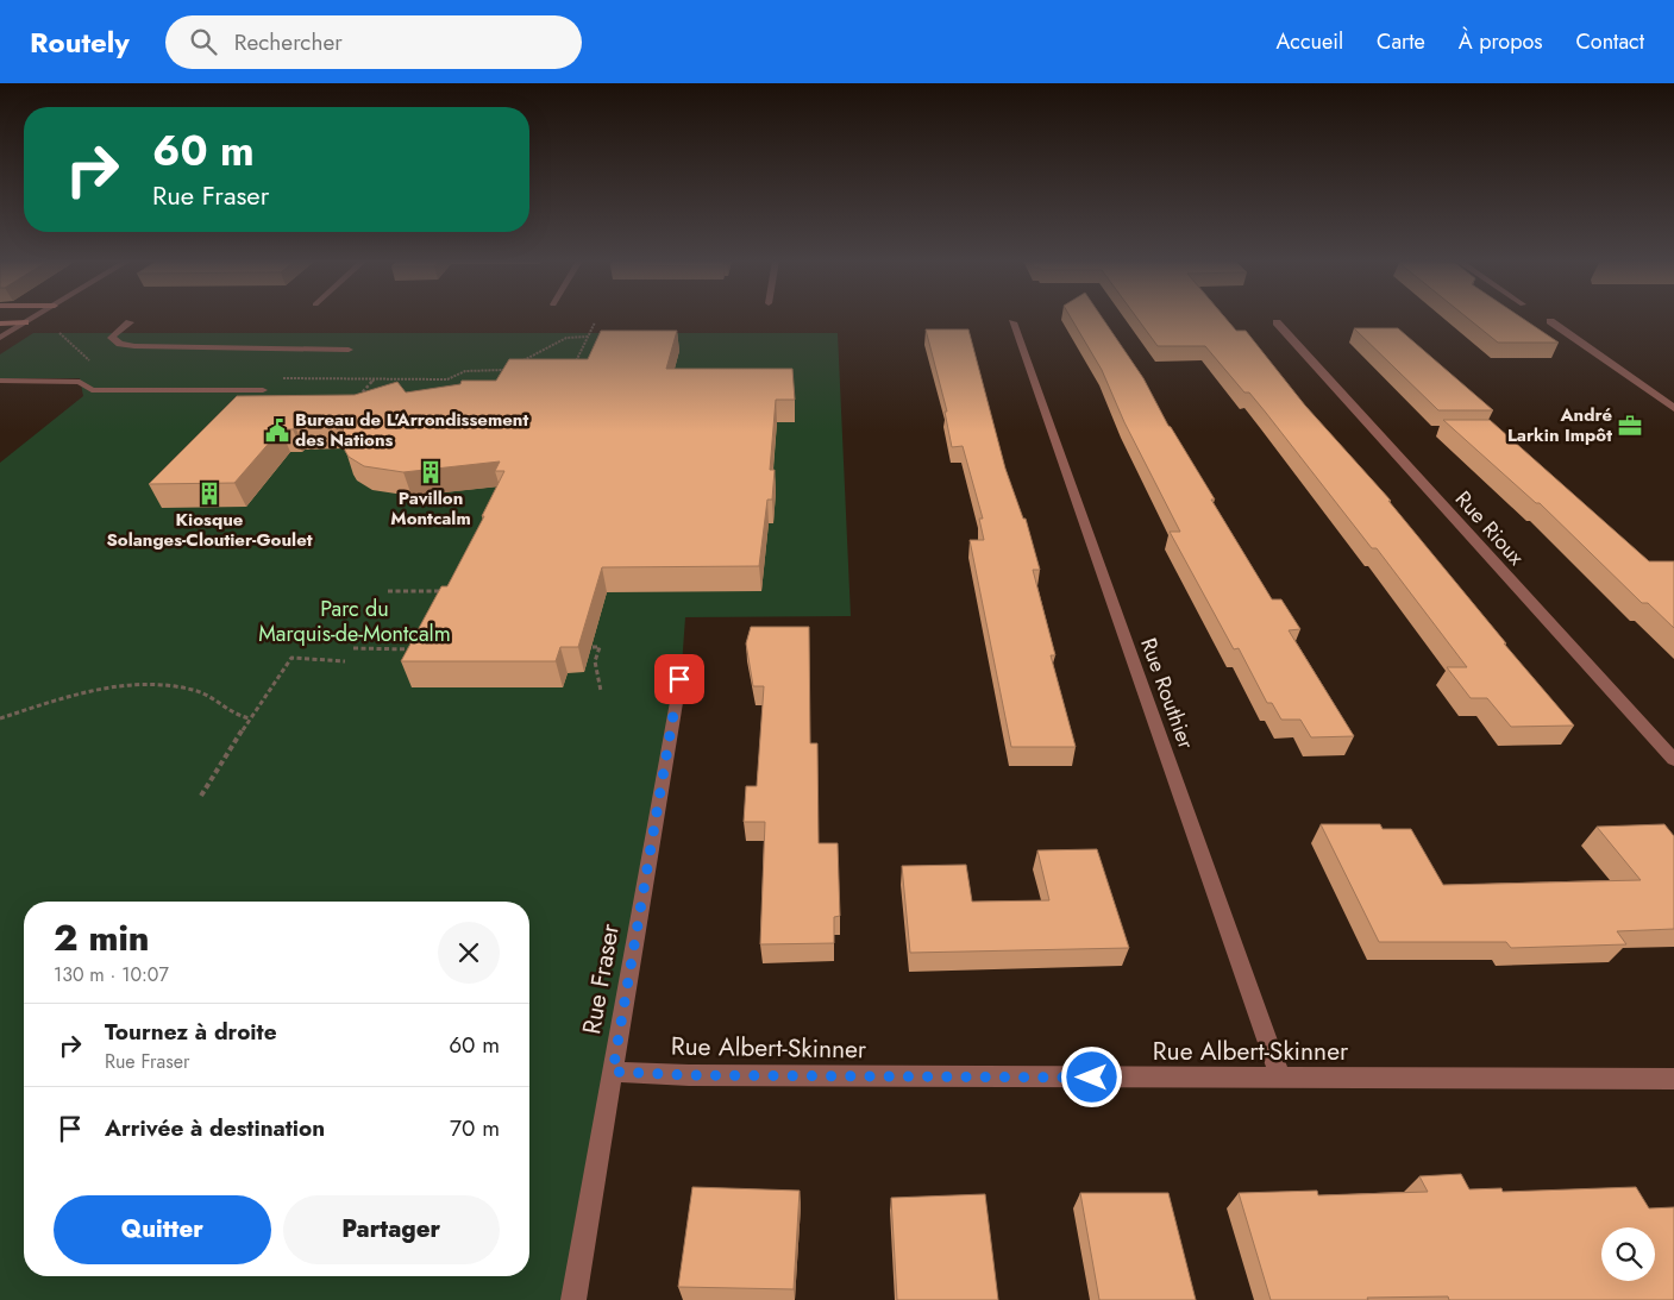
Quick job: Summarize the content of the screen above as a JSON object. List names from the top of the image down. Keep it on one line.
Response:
{"streets":{"street":["Rue Rioux","Rue Routhier","Rue Fraser","Rue Albert-Skinner"]},"crossings":[["Rue Routhier","Rue Albert-Skinner"],["Rue Fraser","Rue Albert-Skinner"]],"parks":["Parc du Marquis-de-Montcalm"],"places":{"office":["André Larkin Impôt"],"public building":["Bureau de L'Arrondissement des Nations"],"building":["Pavillon Montcalm","Kiosque Solanges-Cloutier-Goulet"]},"page":{"header":"Routely","search":"Rechercher","nav":["Accueil","Carte","À propos","Contact"],"turn":["60 m","Rue Fraser"],"heading":["2 min","130 m · 10:07"],"list":[{"name":"Tournez à droite","note":"Rue Fraser","value":"60 m"},{"name":"Arrivée à destination","value":"70 m"}],"buttons":["Quitter","Partager"]}}
